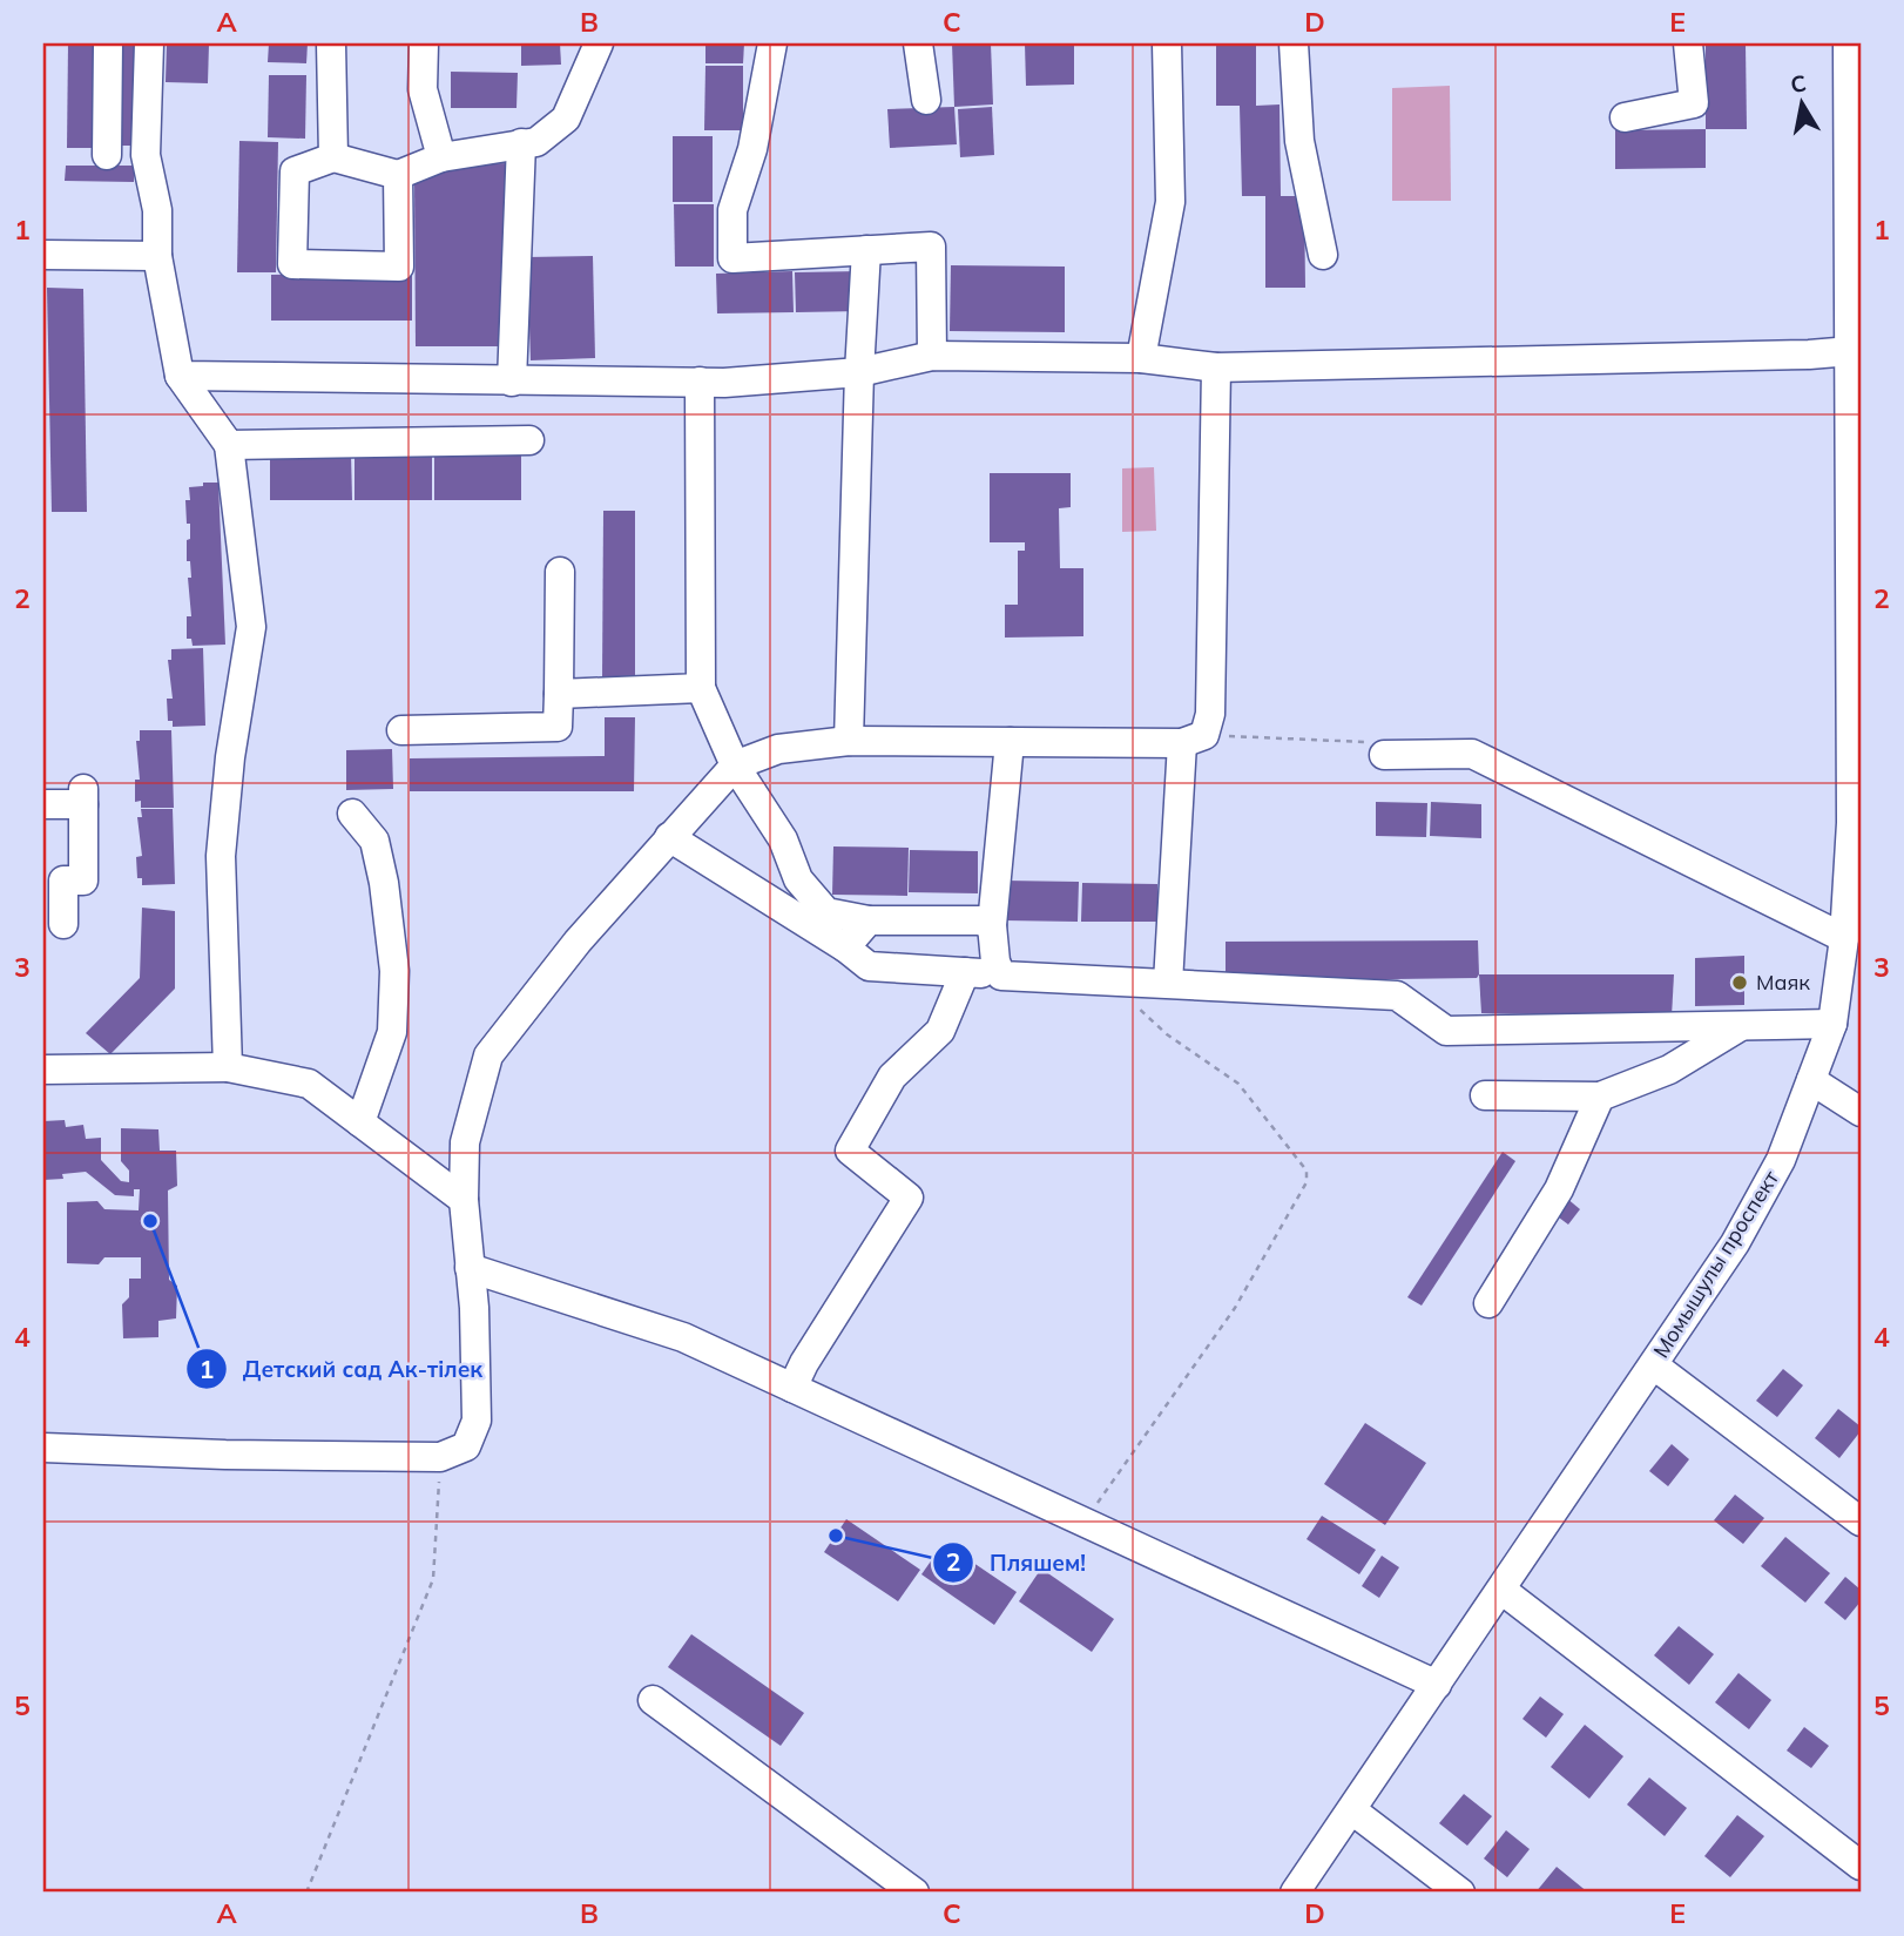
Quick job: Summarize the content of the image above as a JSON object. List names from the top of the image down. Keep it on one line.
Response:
{"streets":{"street":["Момышулы проспект"]},"places":["Маяк","Детский сад Ак-тiлек","Пляшем!"],"north":"top","grid":{"columns":["A","B","C","D","E"],"rows":["1","2","3","4","5"]}}
